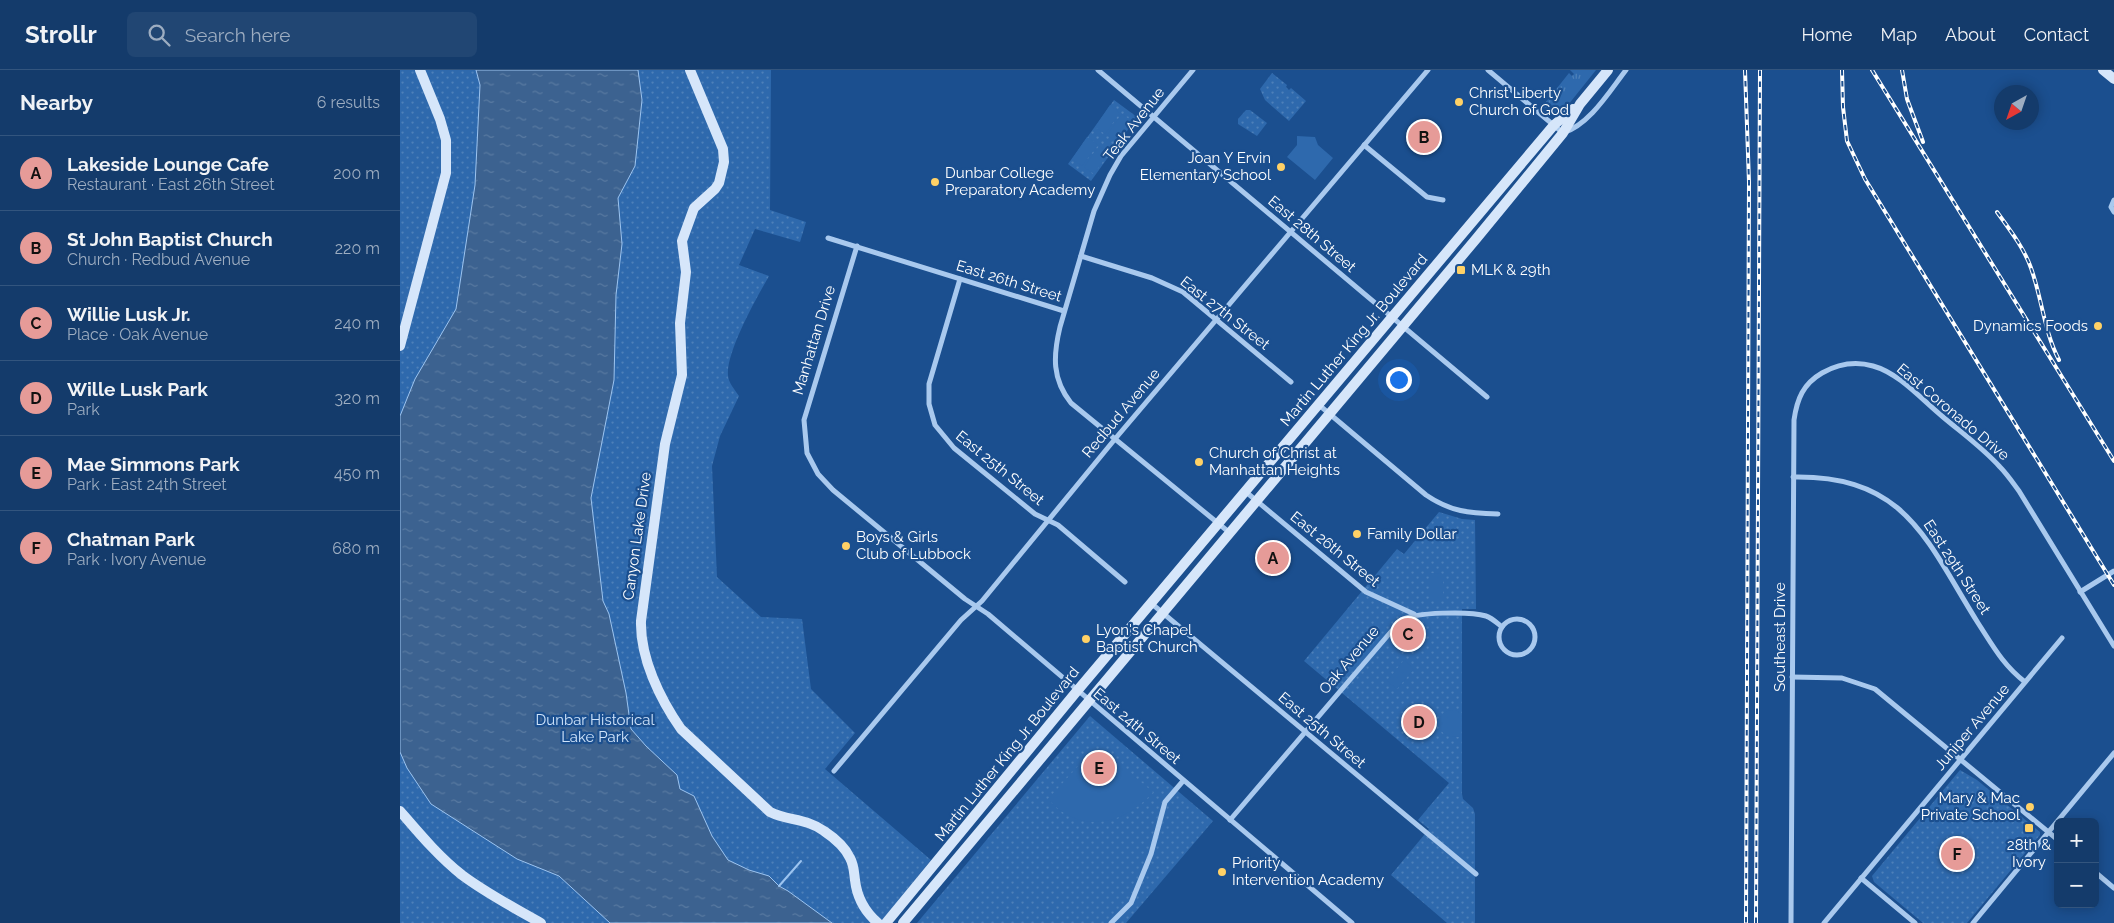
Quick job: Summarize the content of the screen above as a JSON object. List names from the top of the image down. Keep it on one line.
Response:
{"streets":{"main road":["Martin Luther King Jr. Boulevard","Canyon Lake Drive"],"street":["Teak Avenue","East 28th Street","East 26th Street","East 27th Street","Manhattan Drive","East Coronado Drive","Redbud Avenue","East 25th Street","East 29th Street","Southeast Drive","Oak Avenue","East 24th Street","Juniper Avenue"]},"crossings":[["Teak Avenue","East 28th Street"],["Teak Avenue","East 26th Street"],["Teak Avenue","East 27th Street"],["East 28th Street","Martin Luther King Jr. Boulevard"],["East 28th Street","Redbud Avenue"],["East 26th Street","Manhattan Drive"],["East 26th Street","Martin Luther King Jr. Boulevard"],["East 26th Street","Redbud Avenue"],["East 26th Street","East 25th Street"],["East 26th Street","Oak Avenue"],["East 27th Street","Redbud Avenue"],["Manhattan Drive","East 24th Street"],["Martin Luther King Jr. Boulevard","East 25th Street"],["Martin Luther King Jr. Boulevard","East 24th Street"],["East Coronado Drive","Southeast Drive"],["Redbud Avenue","East 25th Street"],["Redbud Avenue","East 24th Street"],["East 25th Street","Oak Avenue"],["East 29th Street","Southeast Drive"],["East 29th Street","Juniper Avenue"],["Oak Avenue","East 24th Street"]],"parks":["Dunbar Historical Lake Park"],"places":{"other":["Christ Liberty Church of God","Joan Y Ervin Elementary School","Dunbar College Preparatory Academy","Dynamics Foods","Church of Christ at Manhattan Heights","Family Dollar","Boys & Girls Club of Lubbock","Lyon's Chapel Baptist Church","Mary & Mac Private School","Priority Intervention Academy"],"transit":["MLK & 29th","28th & Ivory"]},"north":"bottom left","page":{"header":"Strollr","search":"Search here","nav":["Home","Map","About","Contact"],"heading":["Nearby","6 results"],"pins":["B","A","C","D","E","F"],"list":[{"mark":"A","name":"Lakeside Lounge Cafe","note":"Restaurant · East 26th Street","value":"200 m"},{"mark":"B","name":"St John Baptist Church","note":"Church · Redbud Avenue","value":"220 m"},{"mark":"C","name":"Willie Lusk Jr.","note":"Place · Oak Avenue","value":"240 m"},{"mark":"D","name":"Wille Lusk Park","note":"Park","value":"320 m"},{"mark":"E","name":"Mae Simmons Park","note":"Park · East 24th Street","value":"450 m"},{"mark":"F","name":"Chatman Park","note":"Park · Ivory Avenue","value":"680 m"}],"map_buttons":["+","−"]}}
